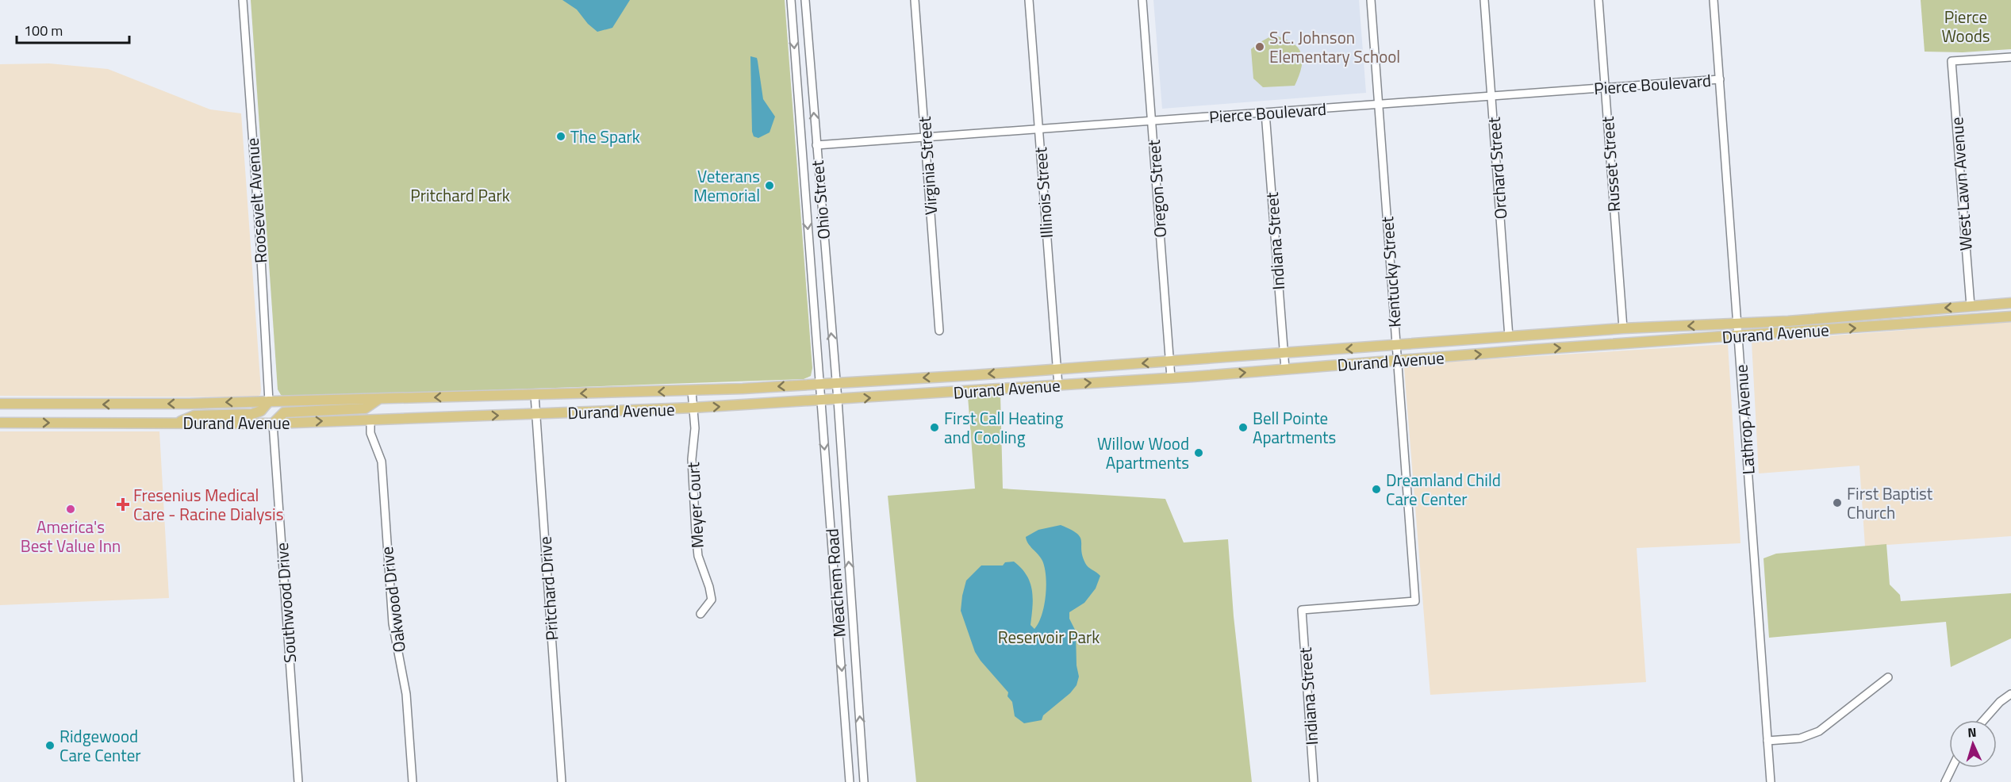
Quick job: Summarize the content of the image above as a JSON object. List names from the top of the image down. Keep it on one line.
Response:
{"streets":{"main road":["Durand Avenue"],"street":["Pierce Boulevard","Russet Street","Virginia Street","Orchard Street","West Lawn Avenue","Oregon Street","Illinois Street","Ohio Street","Roosevelt Avenue","Indiana Street","Kentucky Street","Lathrop Avenue","Meyer Court","Meachem Road","Pritchard Drive","Oakwood Drive","Southwood Drive"]},"crossings":[["Pierce Boulevard","Russet Street"],["Pierce Boulevard","Virginia Street"],["Pierce Boulevard","Orchard Street"],["Pierce Boulevard","Oregon Street"],["Pierce Boulevard","Illinois Street"],["Pierce Boulevard","Ohio Street"],["Pierce Boulevard","Indiana Street"],["Pierce Boulevard","Kentucky Street"],["Pierce Boulevard","Lathrop Avenue"],["Russet Street","Durand Avenue"],["Orchard Street","Durand Avenue"],["West Lawn Avenue","Durand Avenue"],["Oregon Street","Durand Avenue"],["Illinois Street","Durand Avenue"],["Ohio Street","Durand Avenue"],["Ohio Street","Meachem Road"],["Roosevelt Avenue","Durand Avenue"],["Indiana Street","Kentucky Street"],["Indiana Street","Durand Avenue"],["Kentucky Street","Durand Avenue"],["Durand Avenue","Lathrop Avenue"],["Durand Avenue","Meyer Court"],["Durand Avenue","Meachem Road"],["Durand Avenue","Pritchard Drive"],["Durand Avenue","Oakwood Drive"],["Durand Avenue","Southwood Drive"]],"parks":["Pierce Woods","Pritchard Park","Reservoir Park"],"places":{"other":["S.C. Johnson Elementary School","The Spark","Veterans Memorial","First Call Heating and Cooling","Bell Pointe Apartments","Willow Wood Apartments","Dreamland Child Care Center","First Baptist Church","America's Best Value Inn","Ridgewood Care Center"],"health":["Fresenius Medical Care - Racine Dialysis"]},"scale_bar":"100 m","north":"top"}
